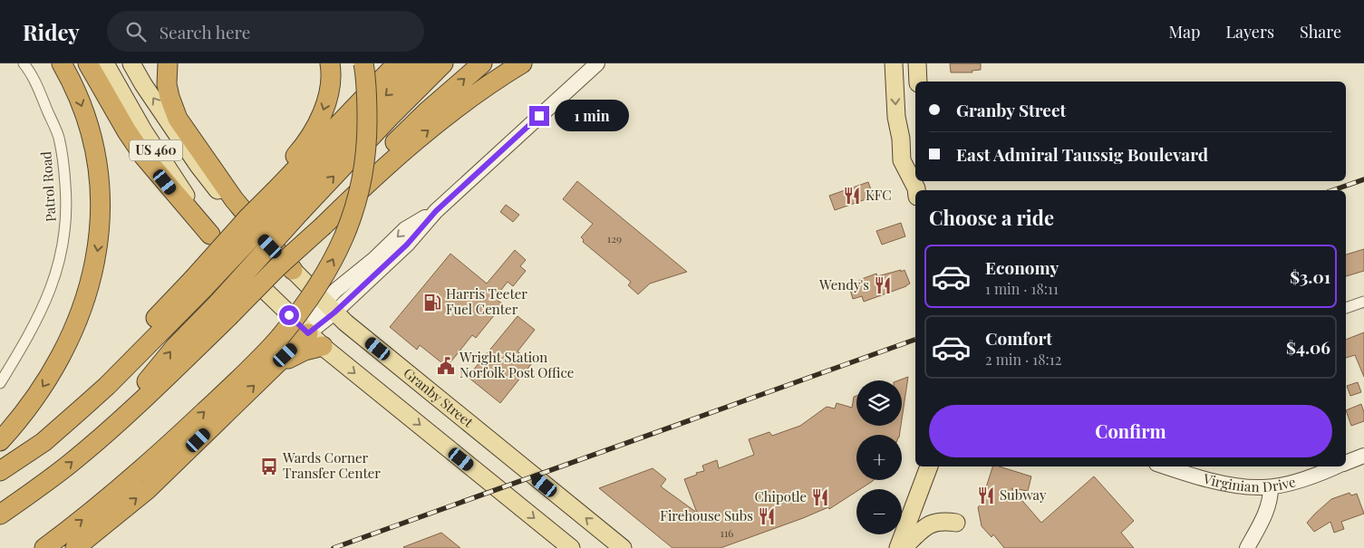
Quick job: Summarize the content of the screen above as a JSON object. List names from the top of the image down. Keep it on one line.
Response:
{"streets":{"main road":["US 460","Granby Street","Virginian Drive"],"street":["Patrol Road"]},"places":{"restaurant":["KFC","Wendy's","Subway","Chipotle","Firehouse Subs"],"fuel station":["Harris Teeter Fuel Center"],"public building":["Wright Station Norfolk Post Office"],"bus stop":["Wards Corner Transfer Center"]},"house_numbers":["129","116"],"page":{"header":"Ridey","search":"Search here","nav":["Map","Layers","Share"],"banner":["Granby Street","East Admiral Taussig Boulevard"],"bubble":"1 min","heading":"Choose a ride","list":[{"name":"Economy","note":"1 min · 18:11","value":"$3.01"},{"name":"Comfort","note":"2 min · 18:12","value":"$4.06"}],"map_buttons":["+","−"],"buttons":"Confirm"}}
